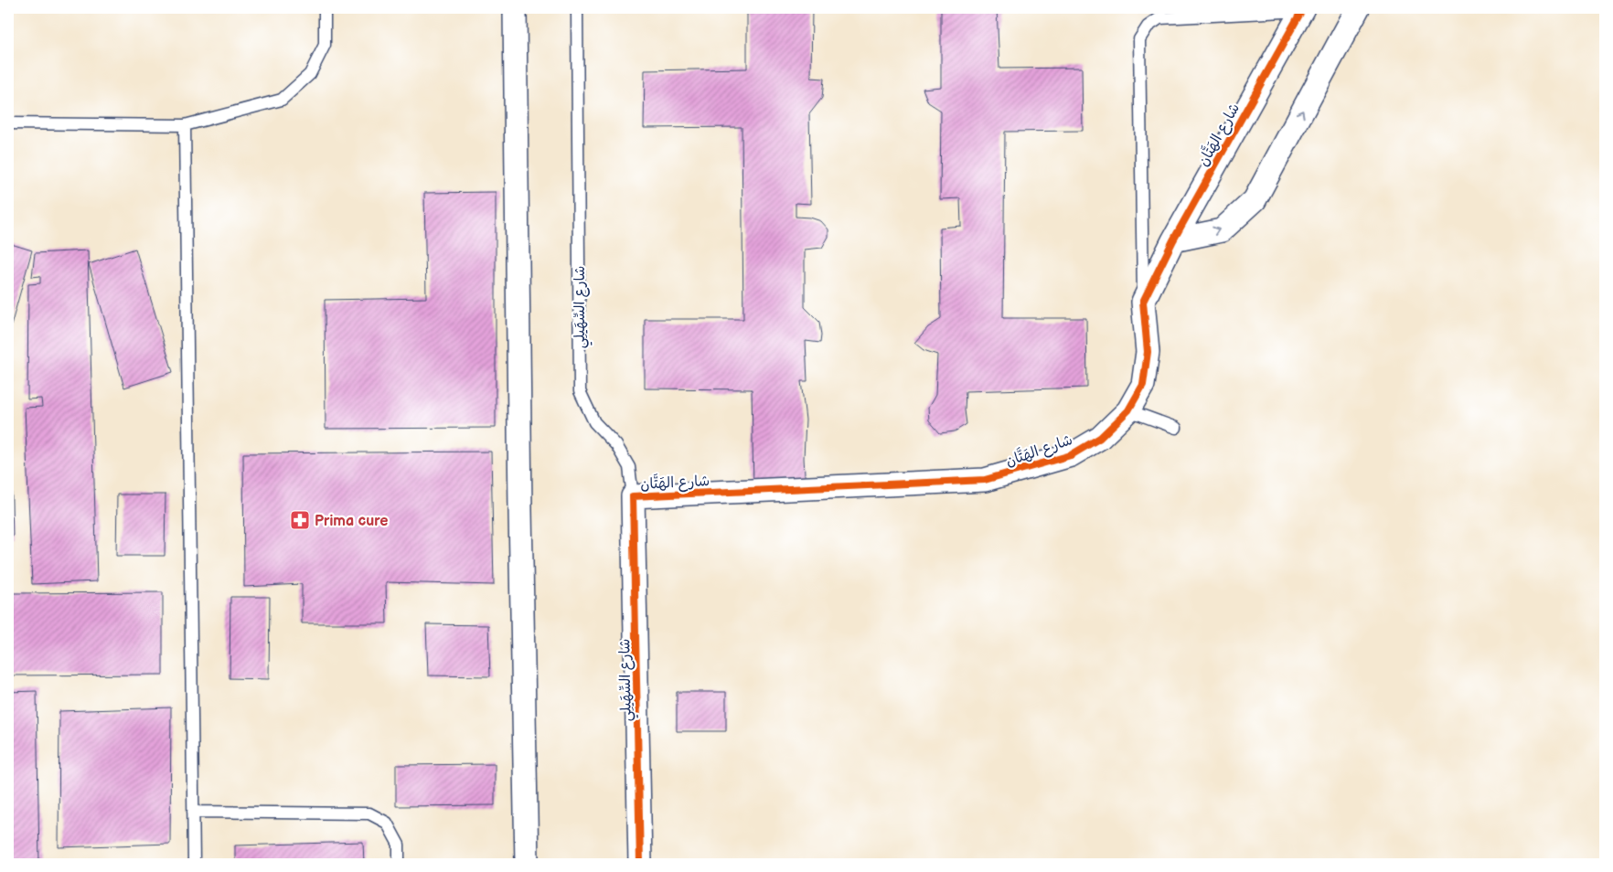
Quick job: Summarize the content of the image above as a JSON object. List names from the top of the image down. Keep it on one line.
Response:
{"streets":{"street":["شارع الهَتَّان","شارع السِّهَيلِي"]},"crossings":[["شارع الهَتَّان","شارع السِّهَيلِي"]],"places":{"pharmacy":["Prima cure"]}}
